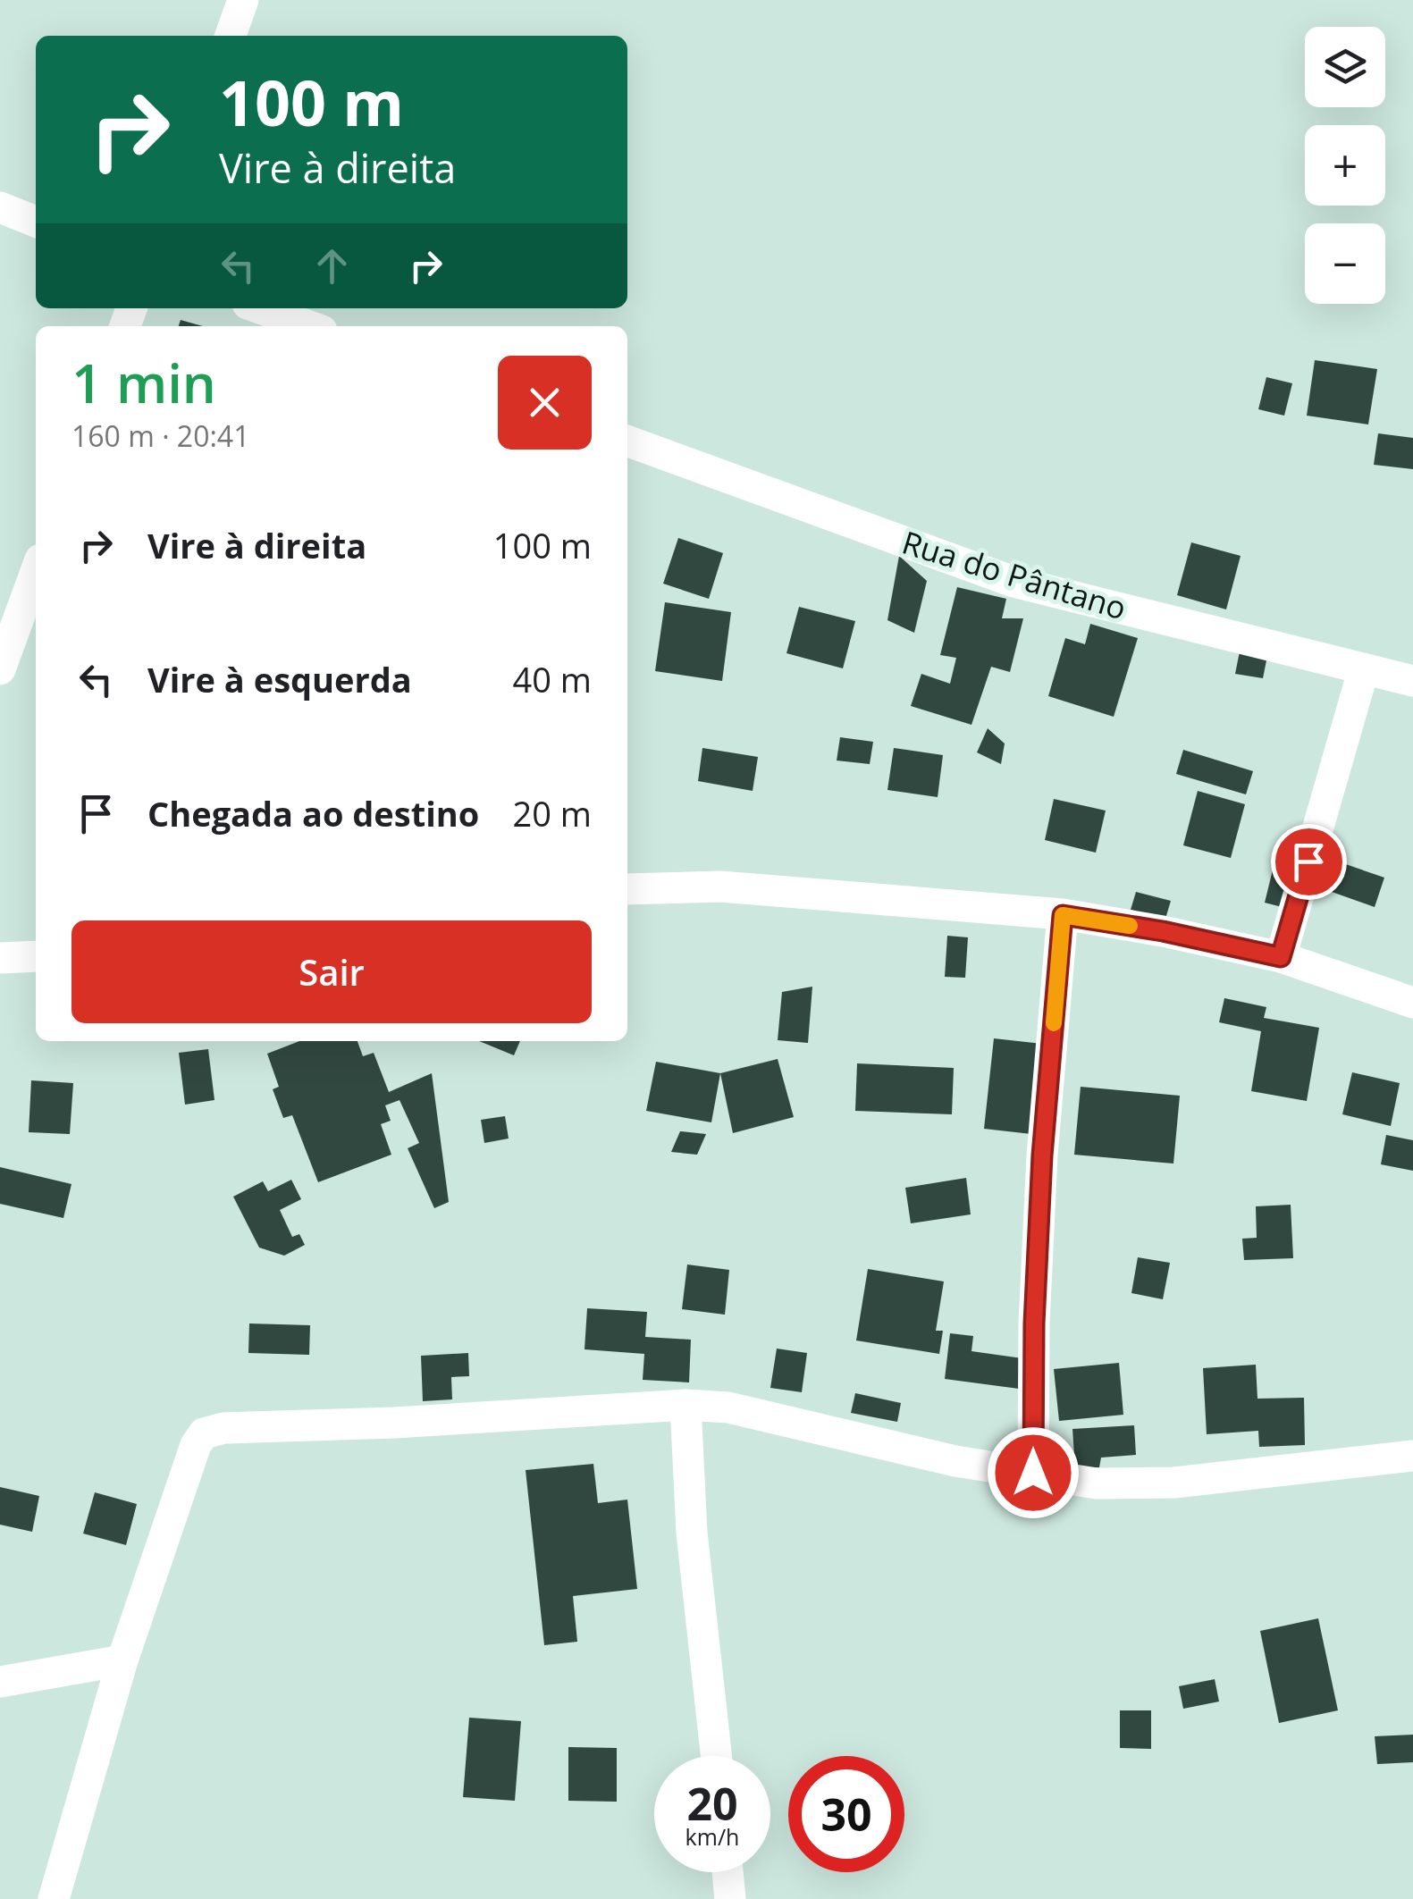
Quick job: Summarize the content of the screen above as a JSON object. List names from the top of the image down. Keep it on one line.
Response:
{"streets":{"street":["Rua do Pântano"]},"page":{"map_buttons":["+","−"],"turn":["100 m","Vire à direita"],"heading":["1 min","160 m · 20:41"],"list":[{"name":"Vire à direita","value":"100 m"},{"name":"Vire à esquerda","value":"40 m"},{"name":"Chegada ao destino","value":"20 m"}],"buttons":"Sair","speed":"20 km/h","limit":"30"}}
